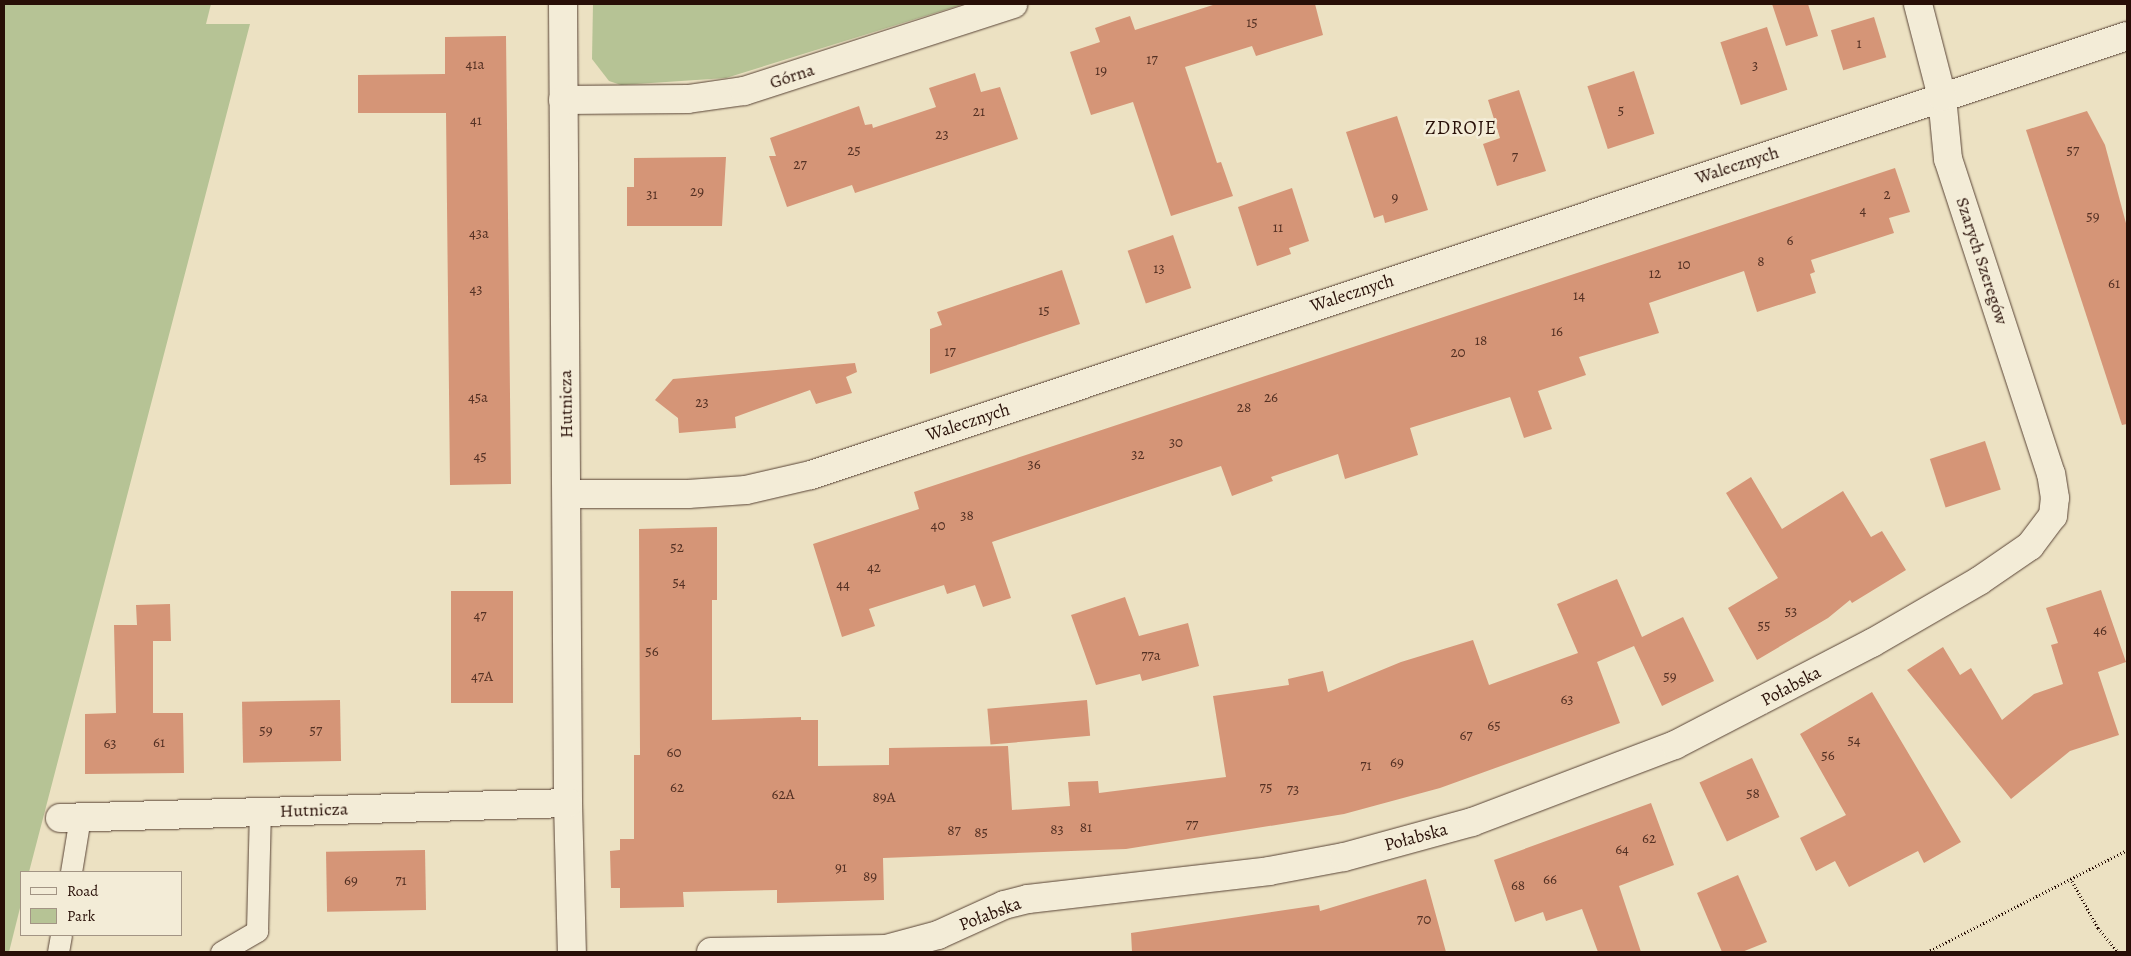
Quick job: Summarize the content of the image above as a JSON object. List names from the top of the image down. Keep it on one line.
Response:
{"streets":{"street":["Górna","Walecznych","Szarych Szeregów","Hutnicza","Połabska"]},"crossings":[["Górna","Hutnicza"],["Walecznych","Szarych Szeregów"],["Walecznych","Hutnicza"],["Szarych Szeregów","Połabska"]],"districts":["ZDROJE"],"house_numbers":["15","1","17","41a","3","19","5","21","41","23","25","57","7","27","29","31","2","9","4","59","11","43a","6","8","10","13","12","61","43","14","15","16","18","17","20","45a","26","23","28","30","32","45","36","38","40","52","42","54","44","53","47","55","46","56","77a","47A","59","63","65","59","57","67","54","61","63","60","56","69","71","62","75","73","58","62A","89A","77","81","83","87","85","62","64","91","89","66","69","71","68","70"],"legend":["Road","Park"]}
